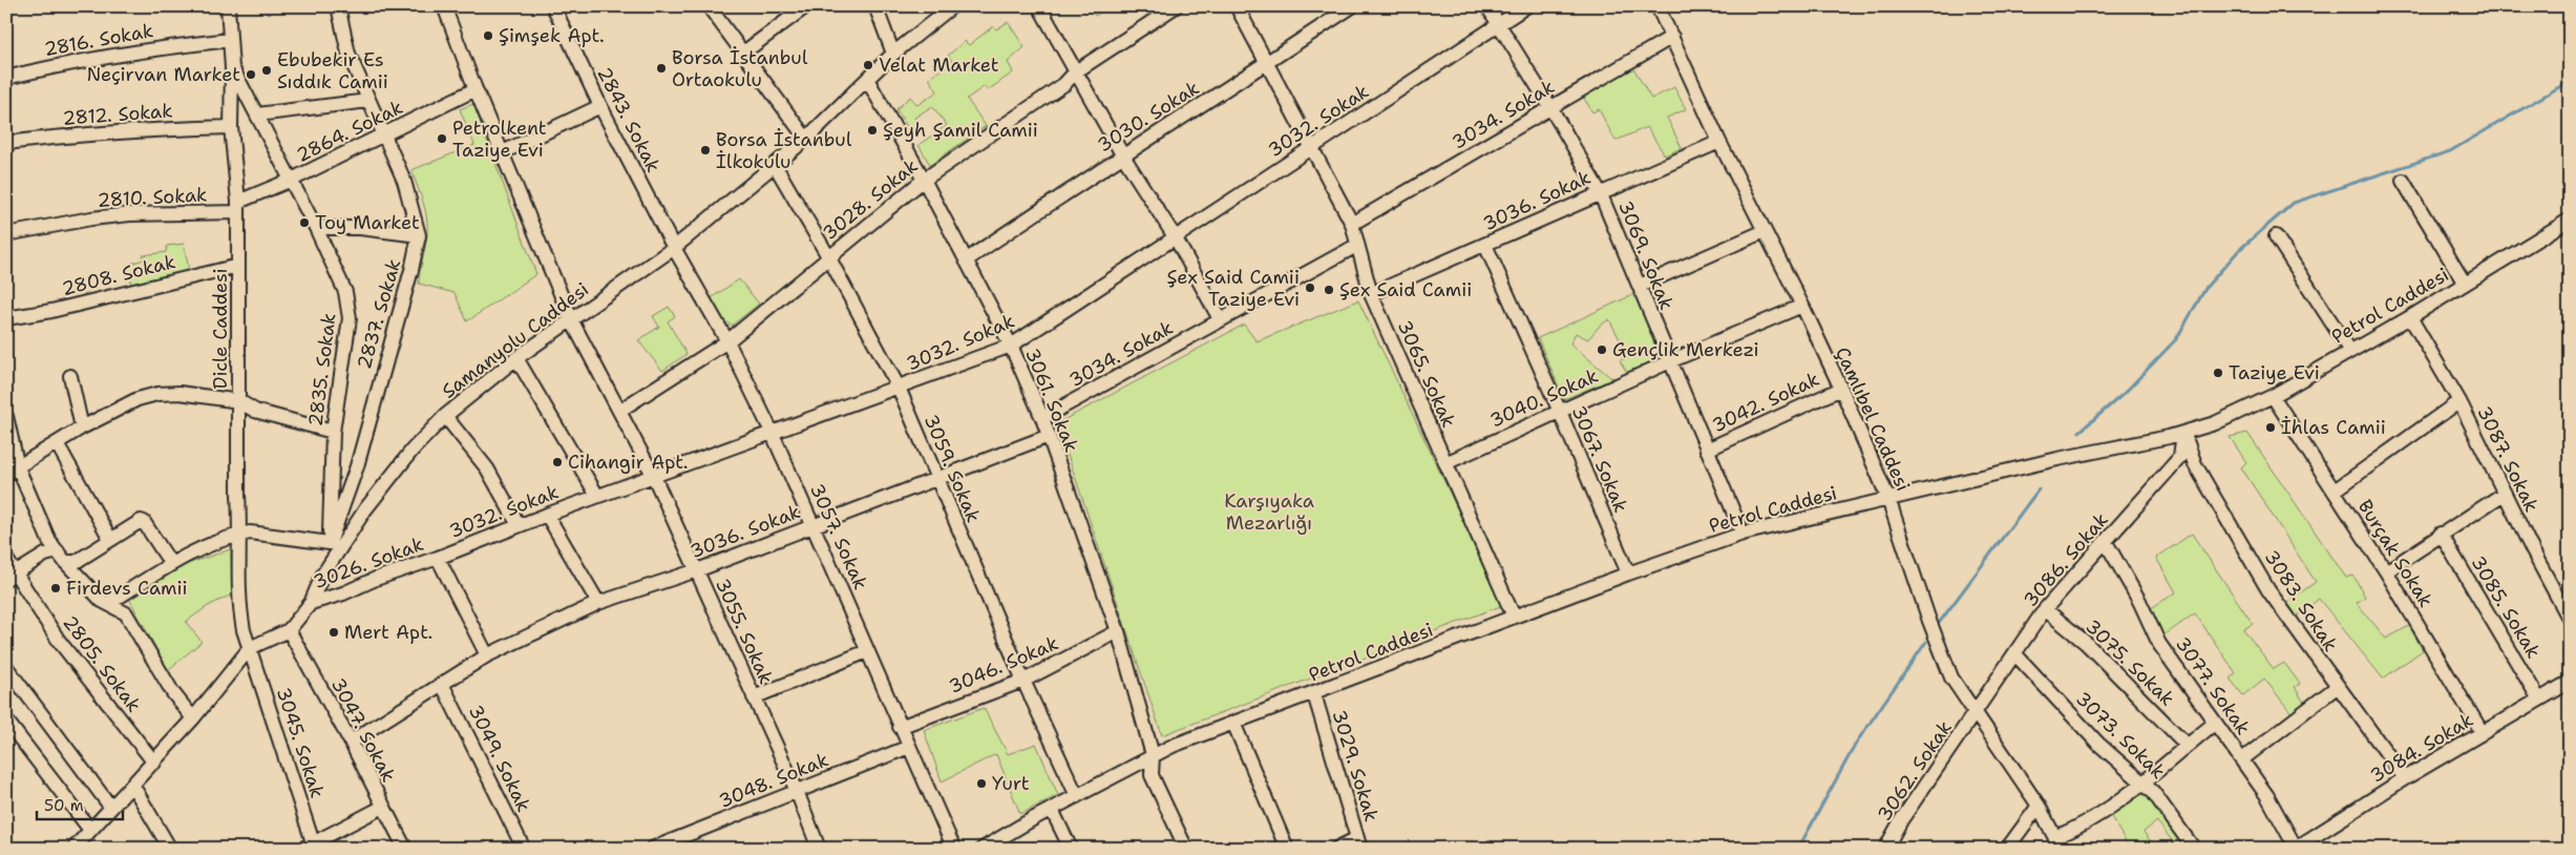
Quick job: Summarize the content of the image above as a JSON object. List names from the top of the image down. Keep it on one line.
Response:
{"streets":{"street":["2816. Sokak","2812. Sokak","3034. Sokak","3030. Sokak","2843. Sokak","3032. Sokak","2864. Sokak","2810. Sokak","3028. Sokak","3036. Sokak","3069. Sokak","2808. Sokak","Petrol Caddesi","2837. Sokak","Dicle Caddesi","Samanyolu Caddesi","2835. Sokak","3065. Sokak","3040. Sokak","3061. Sokak","3042. Sokak","Çamlıbel Caddesi","3067. Sokak","3087. Sokak","3059. Sokak","3057. Sokak","Burçak Sokak","3086. Sokak","3026. Sokak","3083. Sokak","3085. Sokak","3055. Sokak","3075. Sokak","2805. Sokak","3046. Sokak","3077. Sokak","3047. Sokak","3073. Sokak","3045. Sokak","3084. Sokak","3049. Sokak","3029. Sokak","3062. Sokak","3048. Sokak"]},"crossings":[["2816. Sokak","Dicle Caddesi"],["2812. Sokak","Dicle Caddesi"],["3034. Sokak","3069. Sokak"],["3034. Sokak","3065. Sokak"],["3034. Sokak","3061. Sokak"],["3034. Sokak","Çamlıbel Caddesi"],["3030. Sokak","3065. Sokak"],["3030. Sokak","3061. Sokak"],["2843. Sokak","Samanyolu Caddesi"],["2843. Sokak","3057. Sokak"],["3032. Sokak","3069. Sokak"],["3032. Sokak","3065. Sokak"],["3032. Sokak","3061. Sokak"],["3032. Sokak","3059. Sokak"],["3032. Sokak","3057. Sokak"],["3032. Sokak","3026. Sokak"],["3032. Sokak","3055. Sokak"],["2864. Sokak","2810. Sokak"],["2864. Sokak","2837. Sokak"],["2864. Sokak","Dicle Caddesi"],["2864. Sokak","2835. Sokak"],["2864. Sokak","3055. Sokak"],["2810. Sokak","Dicle Caddesi"],["3028. Sokak","3061. Sokak"],["3028. Sokak","3059. Sokak"],["3028. Sokak","3057. Sokak"],["3028. Sokak","3055. Sokak"],["3036. Sokak","3069. Sokak"],["3036. Sokak","3065. Sokak"],["3036. Sokak","3061. Sokak"],["3036. Sokak","Çamlıbel Caddesi"],["3036. Sokak","3067. Sokak"],["3036. Sokak","3059. Sokak"],["3036. Sokak","3057. Sokak"],["3036. Sokak","3055. Sokak"],["3036. Sokak","3047. Sokak"],["3036. Sokak","3049. Sokak"],["3069. Sokak","Petrol Caddesi"],["3069. Sokak","3040. Sokak"],["3069. Sokak","3042. Sokak"],["2808. Sokak","Dicle Caddesi"],["Petrol Caddesi","3065. Sokak"],["Petrol Caddesi","3061. Sokak"],["Petrol Caddesi","Çamlıbel Caddesi"],["Petrol Caddesi","3067. Sokak"],["Petrol Caddesi","3087. Sokak"],["Petrol Caddesi","3059. Sokak"],["Petrol Caddesi","Burçak Sokak"],["Petrol Caddesi","3086. Sokak"],["Petrol Caddesi","3083. Sokak"],["Petrol Caddesi","3029. Sokak"],["2837. Sokak","2835. Sokak"],["Dicle Caddesi","Samanyolu Caddesi"],["Dicle Caddesi","2835. Sokak"],["Dicle Caddesi","3045. Sokak"],["Samanyolu Caddesi","2835. Sokak"],["Samanyolu Caddesi","3061. Sokak"],["Samanyolu Caddesi","3059. Sokak"],["Samanyolu Caddesi","3057. Sokak"],["Samanyolu Caddesi","3026. Sokak"],["Samanyolu Caddesi","3055. Sokak"],["Samanyolu Caddesi","2805. Sokak"],["Samanyolu Caddesi","3047. Sokak"],["Samanyolu Caddesi","3045. Sokak"],["3065. Sokak","3040. Sokak"],["3040. Sokak","Çamlıbel Caddesi"],["3040. Sokak","3067. Sokak"],["3061. Sokak","3046. Sokak"],["3042. Sokak","Çamlıbel Caddesi"],["Çamlıbel Caddesi","3086. Sokak"],["Çamlıbel Caddesi","3062. Sokak"],["3059. Sokak","3046. Sokak"],["3057. Sokak","3046. Sokak"],["3057. Sokak","3048. Sokak"],["Burçak Sokak","3084. Sokak"],["3086. Sokak","3083. Sokak"],["3086. Sokak","3075. Sokak"],["3086. Sokak","3077. Sokak"],["3086. Sokak","3073. Sokak"],["3086. Sokak","3062. Sokak"],["3083. Sokak","3084. Sokak"],["3085. Sokak","3084. Sokak"],["3055. Sokak","3048. Sokak"],["3077. Sokak","3084. Sokak"]],"parks":["Karşıyaka Mezarlığı"],"places":["Şimşek Apt.","Velat Market","Borsa İstanbul Ortaokulu","Ebubekir Es Sıddık Camii","Neçirvan Market","Şeyh Şamil Camii","Petrolkent Taziye Evi","Borsa İstanbul İlkokulu","Toy Market","Şex Said Camii Taziye Evi","Şex Said Camii","Gençlik Merkezi","Taziye Evi","İhlas Camii","Cihangir Apt.","Firdevs Camii","Mert Apt.","Yurt"],"scale_bar":"50 m"}
